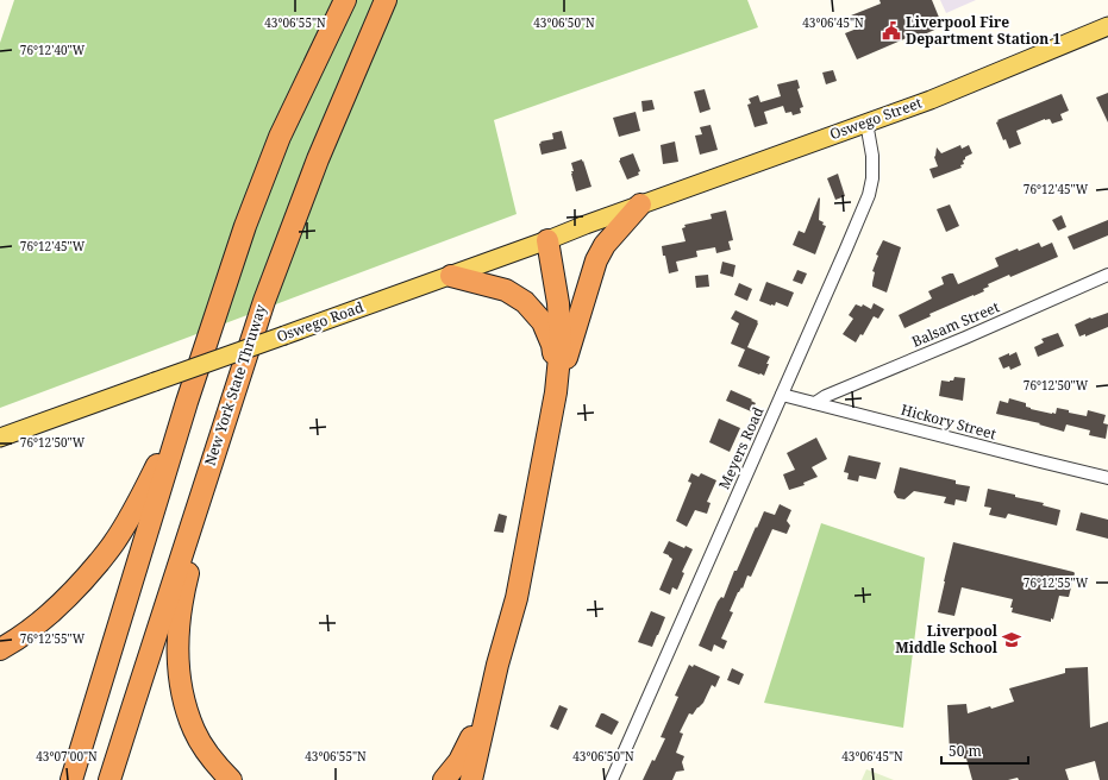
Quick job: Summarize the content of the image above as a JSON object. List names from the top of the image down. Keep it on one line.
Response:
{"streets":{"highway":["New York State Thruway"],"main road":["Oswego Street","Oswego Road"],"street":["Balsam Street","Hickory Street","Meyers Road"]},"crossings":[["Oswego Street","Oswego Road"],["Oswego Street","Meyers Road"],["Balsam Street","Hickory Street"],["Hickory Street","Meyers Road"]],"places":{"public building":["Liverpool Fire Department Station 1"],"school or university":["Liverpool Middle School"]},"scale_bar":"50 m","coordinates":["43°06'55\"N","43°06'45\"N","43°06'50\"N","76°12'40\"W","76°12'45\"W","76°12'50\"W","76°12'55\"W","43°07'00\"N"]}
